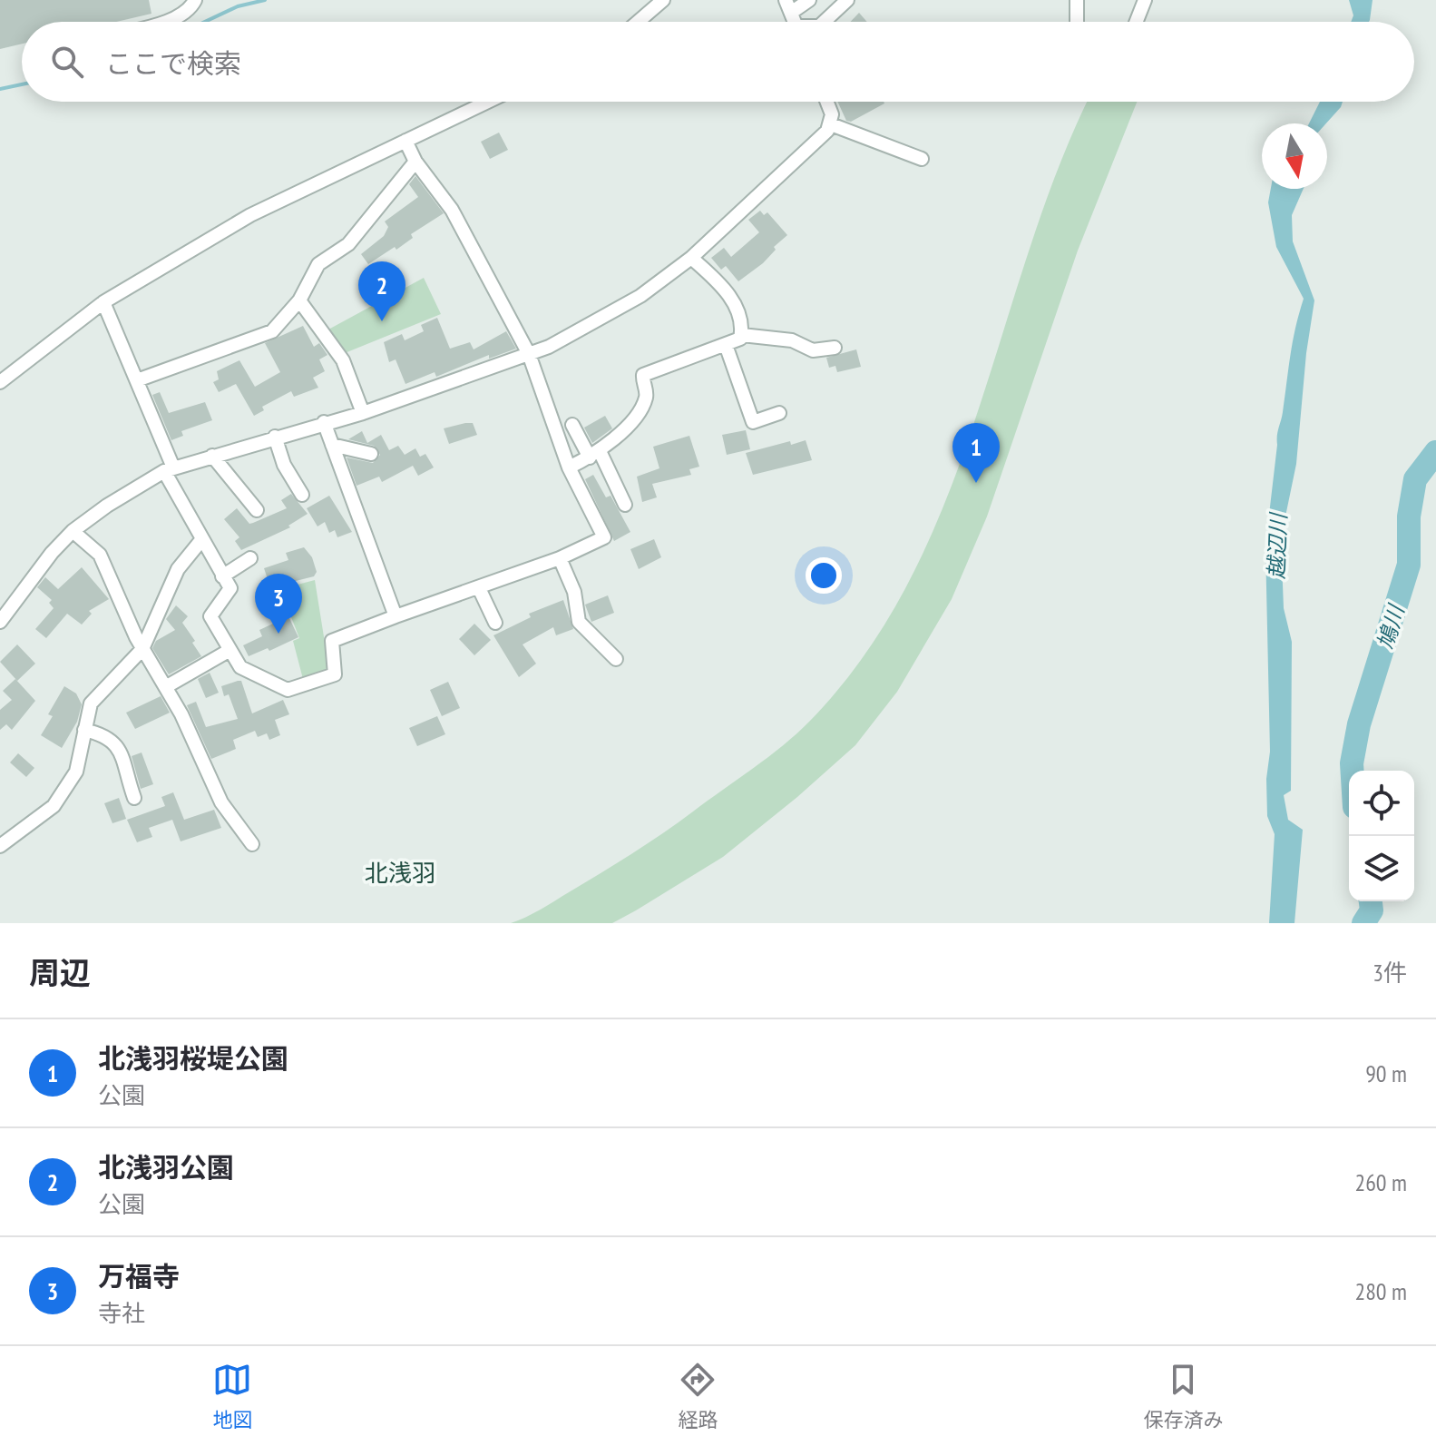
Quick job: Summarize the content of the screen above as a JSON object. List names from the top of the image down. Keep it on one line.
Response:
{"districts":["北浅羽"],"water":["越辺川","鳩川"],"north":"bottom","page":{"search":"ここで検索","pins":["2","1","3"],"heading":["周辺","3件"],"list":[{"mark":"1","name":"北浅羽桜堤公園","note":"公園","value":"90 m"},{"mark":"2","name":"北浅羽公園","note":"公園","value":"260 m"},{"mark":"3","name":"万福寺","note":"寺社","value":"280 m"}],"nav":["地図","経路","保存済み"]}}
